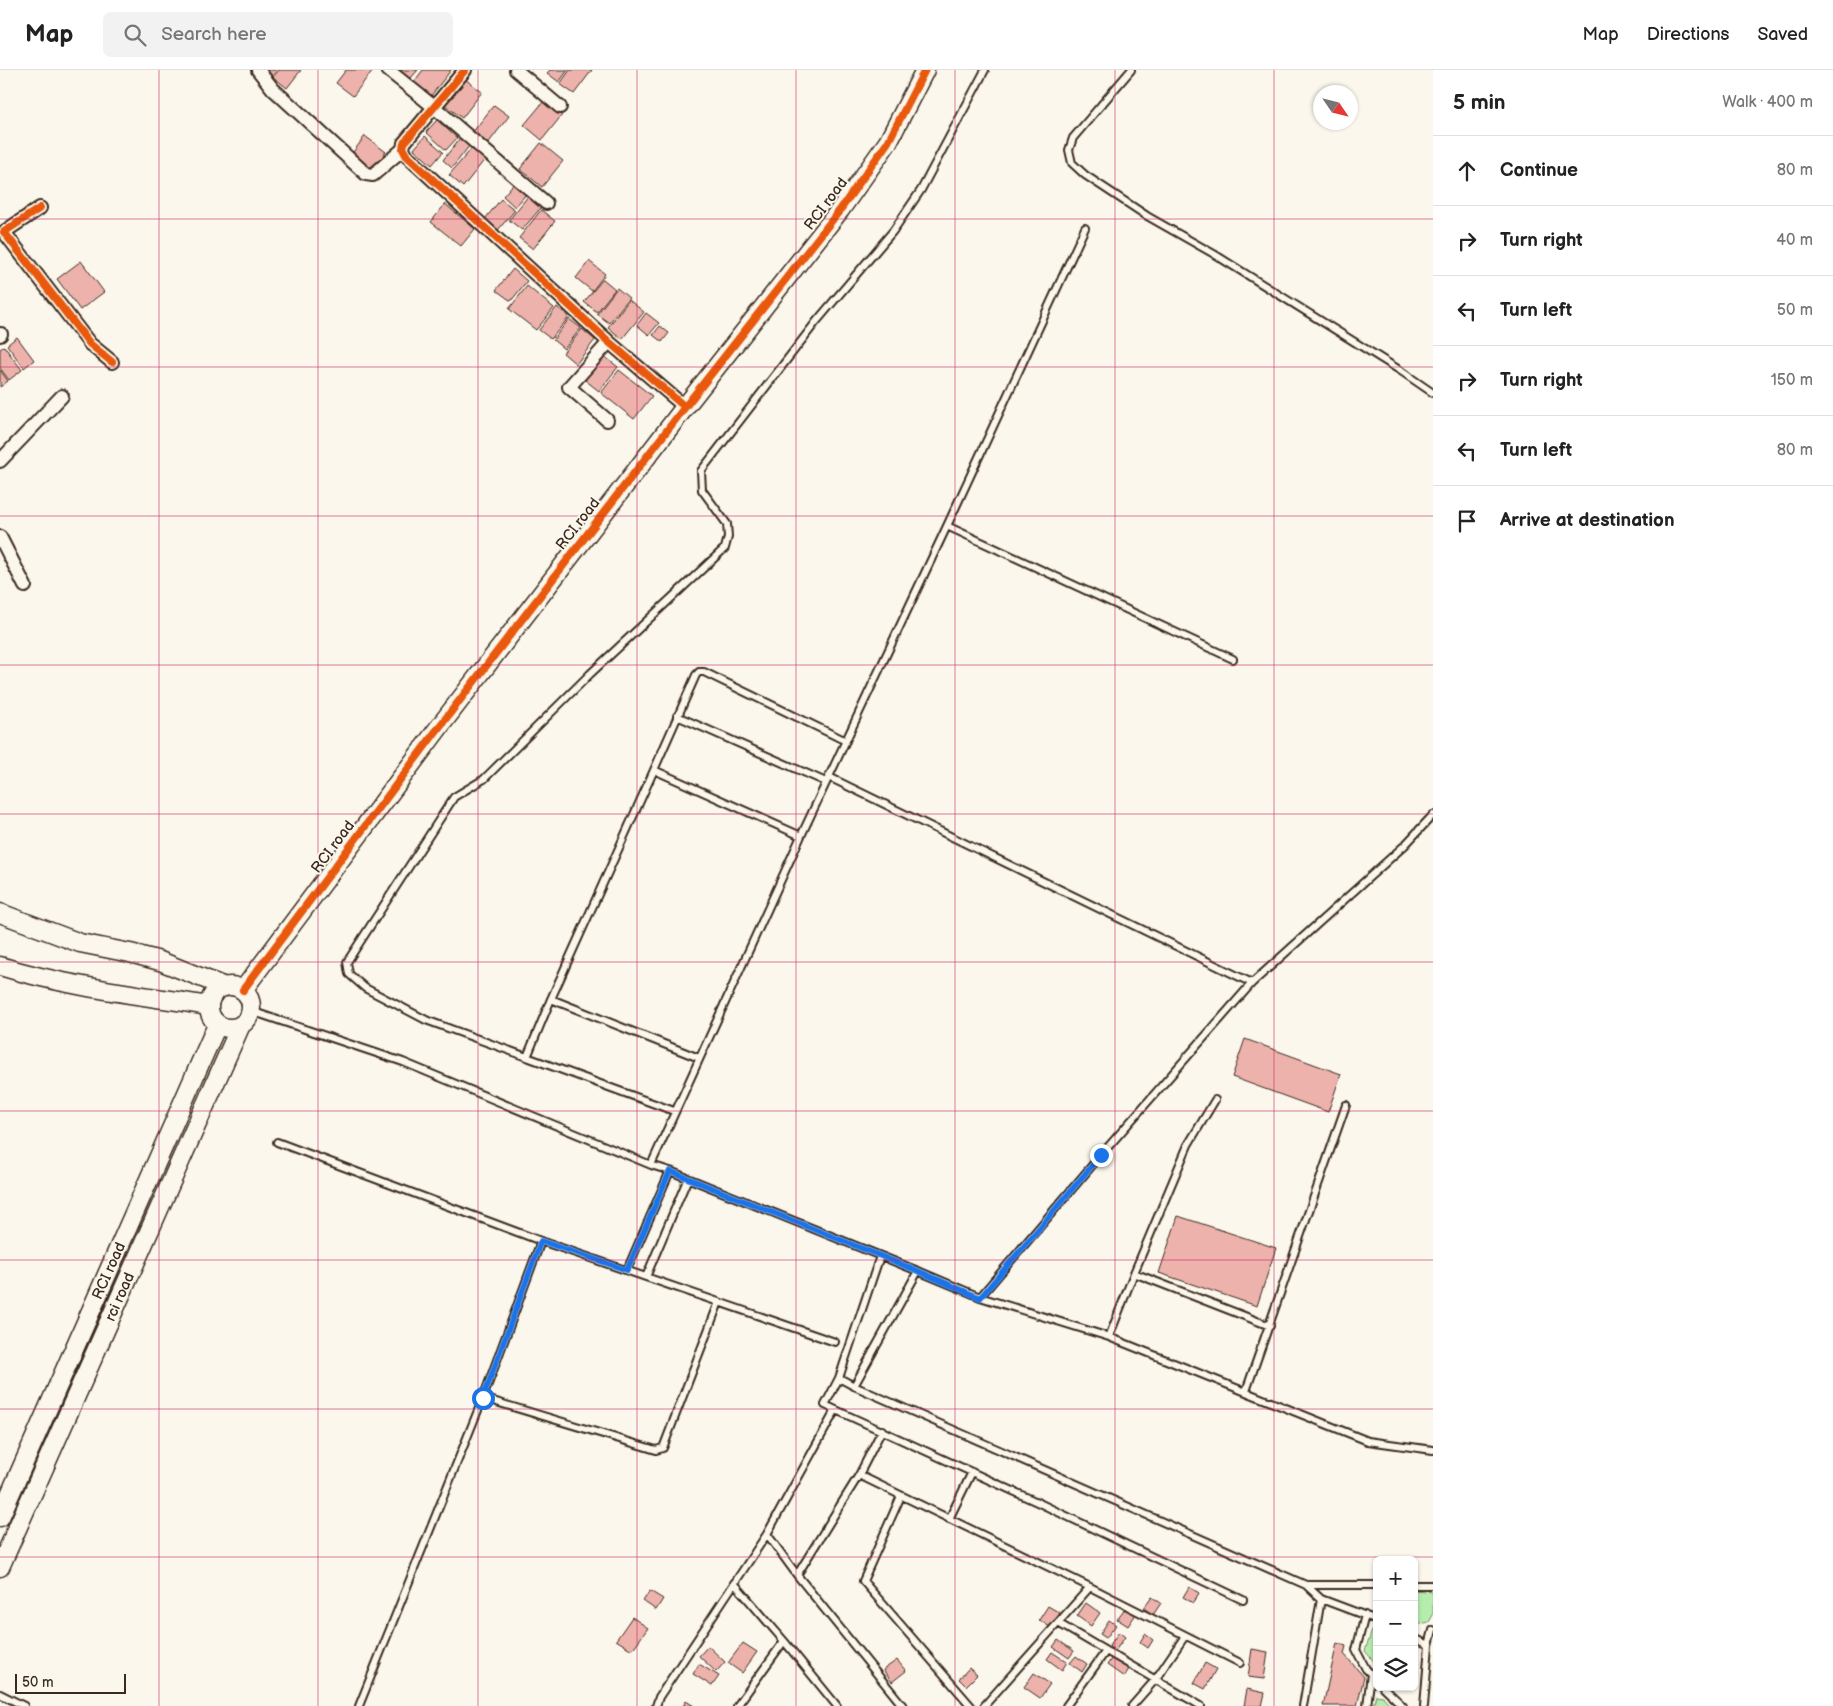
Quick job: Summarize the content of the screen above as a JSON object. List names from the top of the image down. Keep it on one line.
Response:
{"streets":{"main road":["RCI road","rci road"]},"crossings":[["RCI road","rci road"]],"scale_bar":"50 m","north":"bottom right","page":{"header":"Map","search":"Search here","nav":["Map","Directions","Saved"],"heading":["5 min","Walk · 400 m"],"list":[["Continue","80 m"],["Turn right","40 m"],["Turn left","50 m"],["Turn right","150 m"],["Turn left","80 m"],"Arrive at destination"],"map_buttons":["+","−"],"scale":"50 m"}}
